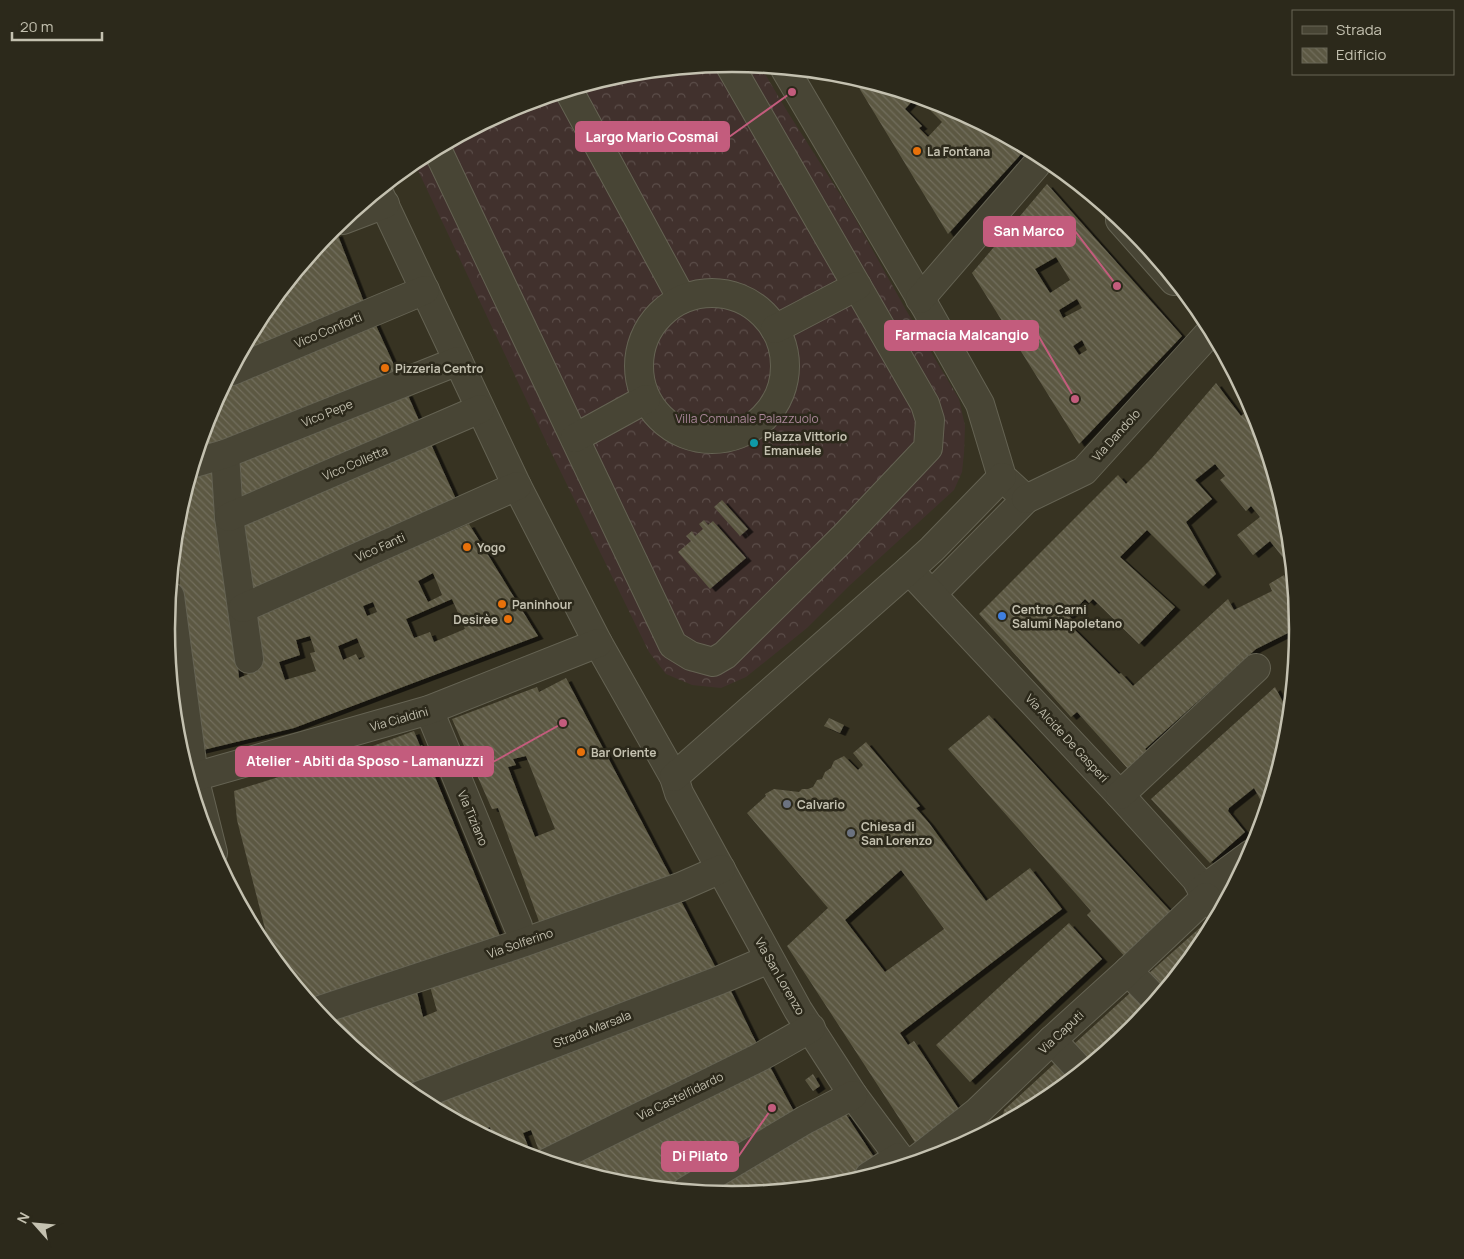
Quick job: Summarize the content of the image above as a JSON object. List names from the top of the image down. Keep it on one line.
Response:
{"streets":{"street":["Vico Conforti","Vico Pepe","Via Dandolo","Vico Colletta","Vico Fanti","Via Cialdini","Via Alcide De Gasperi","Via Tiziano","Via Solferino","Via San Lorenzo","Strada Marsala","Via Caputi","Via Castelfidardo"]},"crossings":[["Via Cialdini","Via Tiziano"],["Via Alcide De Gasperi","Via Caputi"],["Via Solferino","Via San Lorenzo"],["Via San Lorenzo","Strada Marsala"],["Via San Lorenzo","Via Castelfidardo"]],"parks":["Villa Comunale Palazzuolo"],"places":["Largo Mario Cosmai","La Fontana","San Marco","Pizzeria Centro","Farmacia Malcangio","Piazza Vittorio Emanuele","Yogo","Paninhour","Centro Carni Salumi Napoletano","Desirèe","Atelier - Abiti da Sposo - Lamanuzzi","Bar Oriente","Calvario","Chiesa di San Lorenzo","Di Pilato"],"legend":["Strada","Edificio"],"scale_bar":"20 m","north":"top left"}
